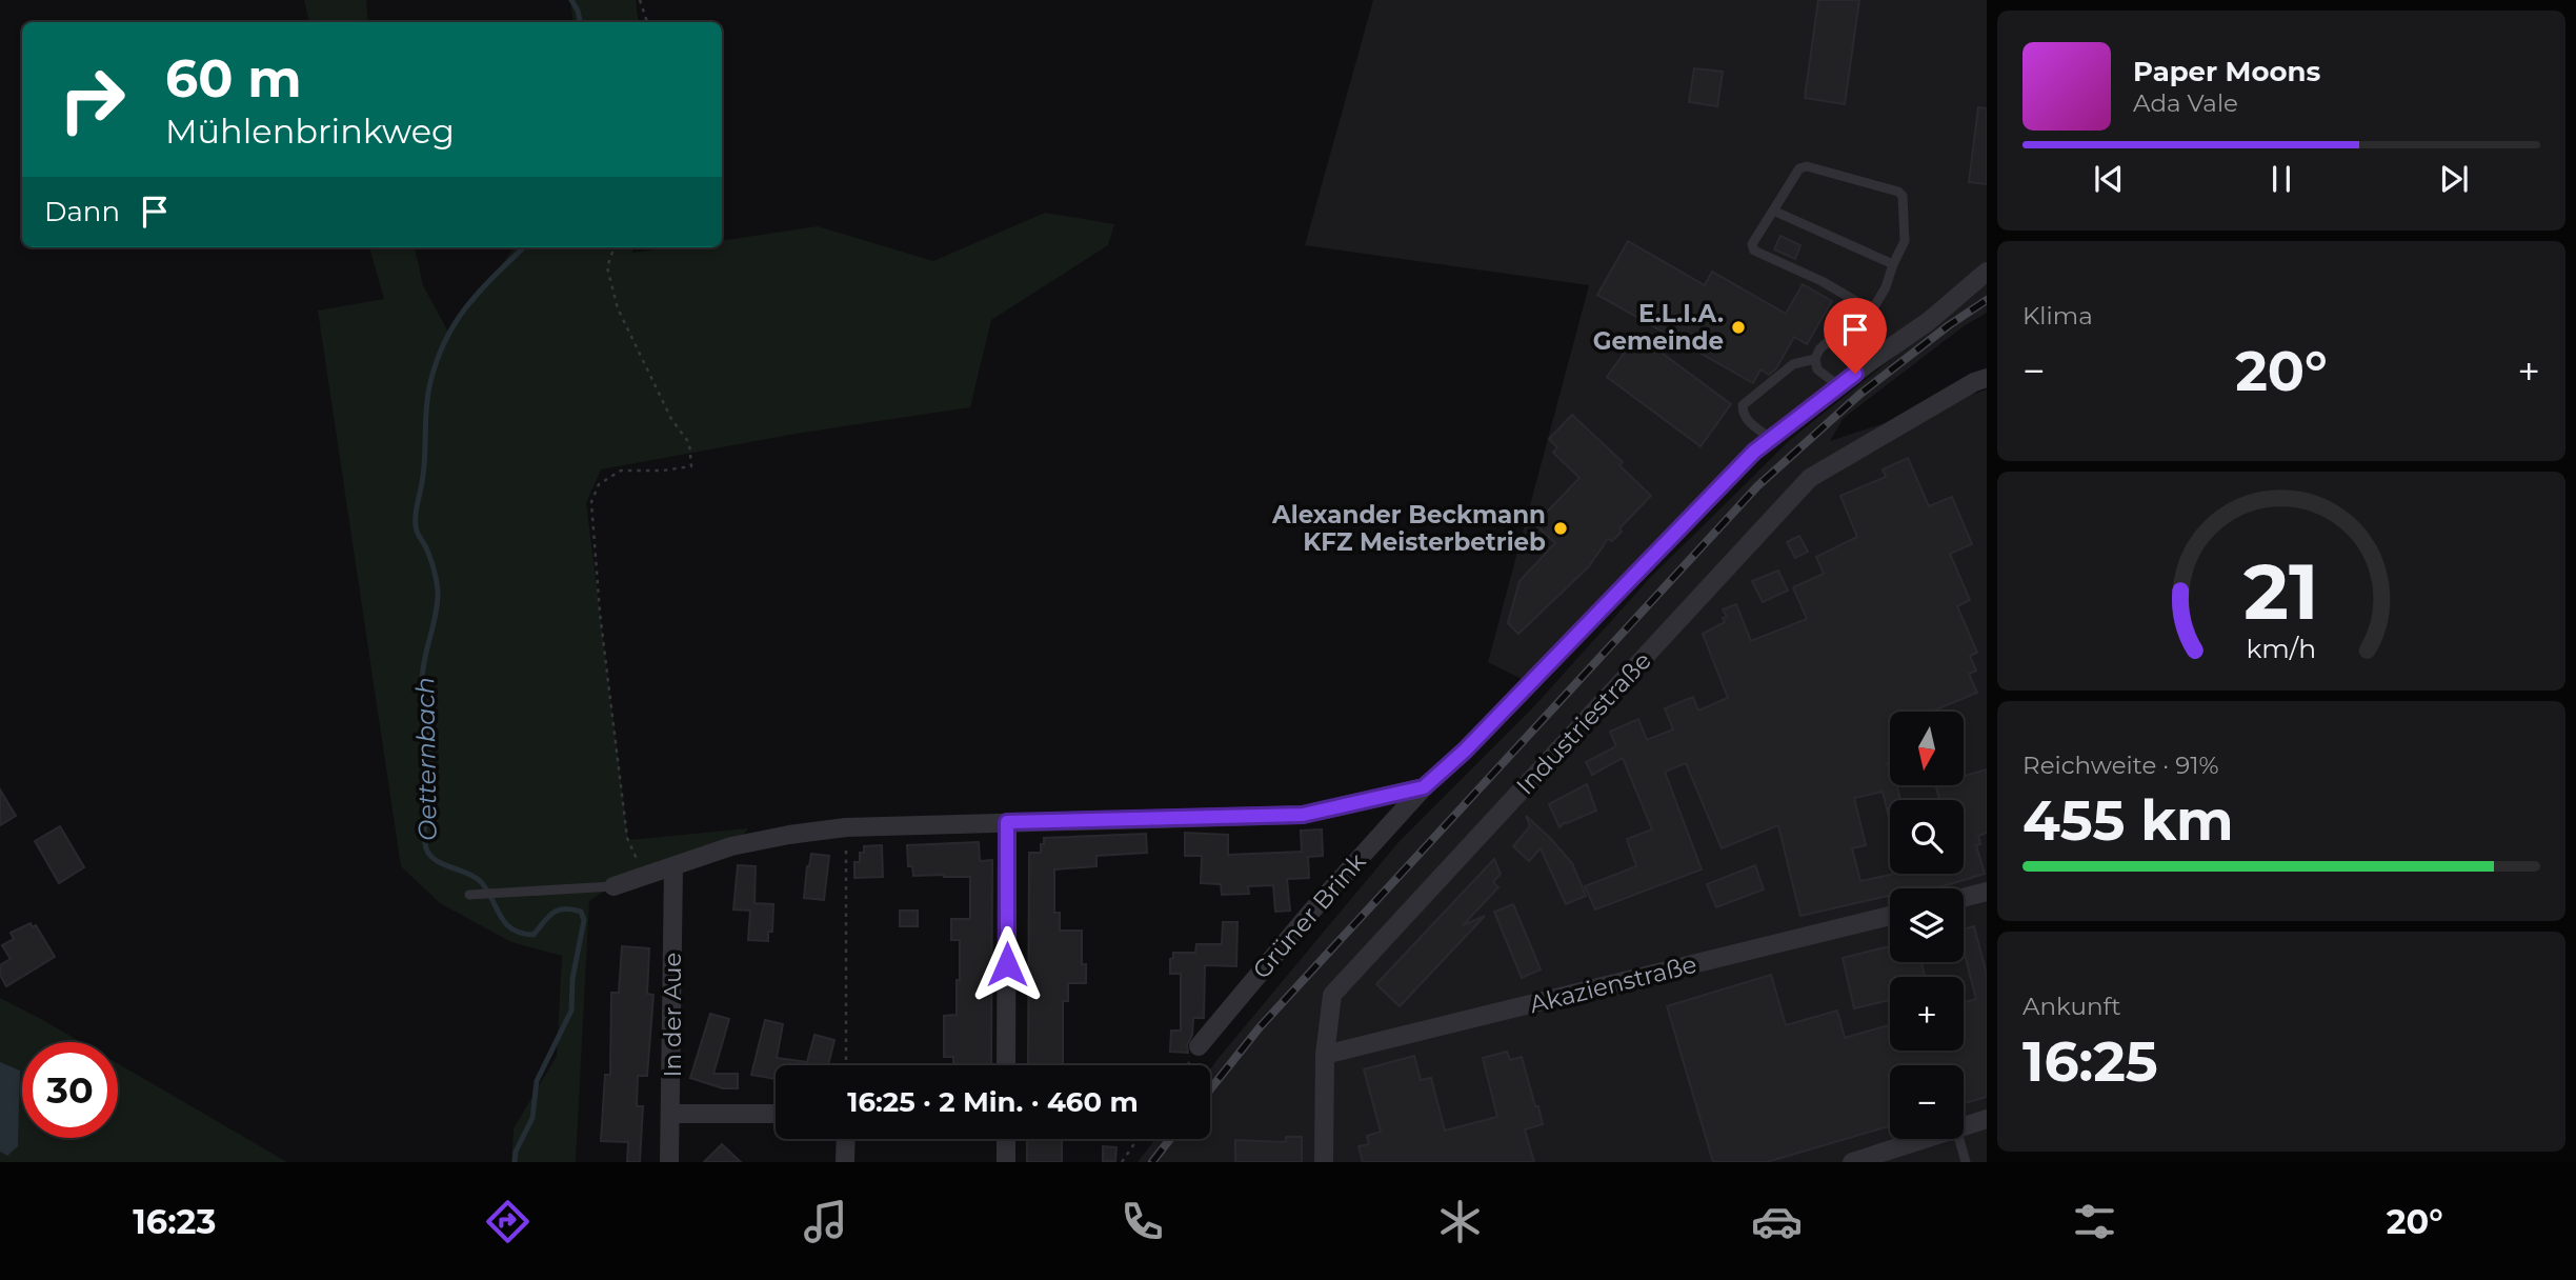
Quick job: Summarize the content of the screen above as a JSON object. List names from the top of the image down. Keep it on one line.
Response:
{"streets":{"street":["Industriestraße","Grüner Brink","Akazienstraße","In der Aue"]},"crossings":[["Industriestraße","Akazienstraße"]],"water":["Oetternbach"],"places":["E.L.I.A. Gemeinde","Alexander Beckmann KFZ Meisterbetrieb"],"north":"bottom","page":{"turn":["60 m","Mühlenbrinkweg"],"song":["Paper Moons","Ada Vale"],"then":"Dann","tile":["Klima",["Reichweite · 91%","455 km"],["Ankunft","16:25"]],"heat":["−","20°","+"],"map_buttons":["+","−"],"limit":"30","trip":"16:25 · 2 Min. · 460 m","tabs":["16:23","20°"],"gauge":["21","km/h"]}}
